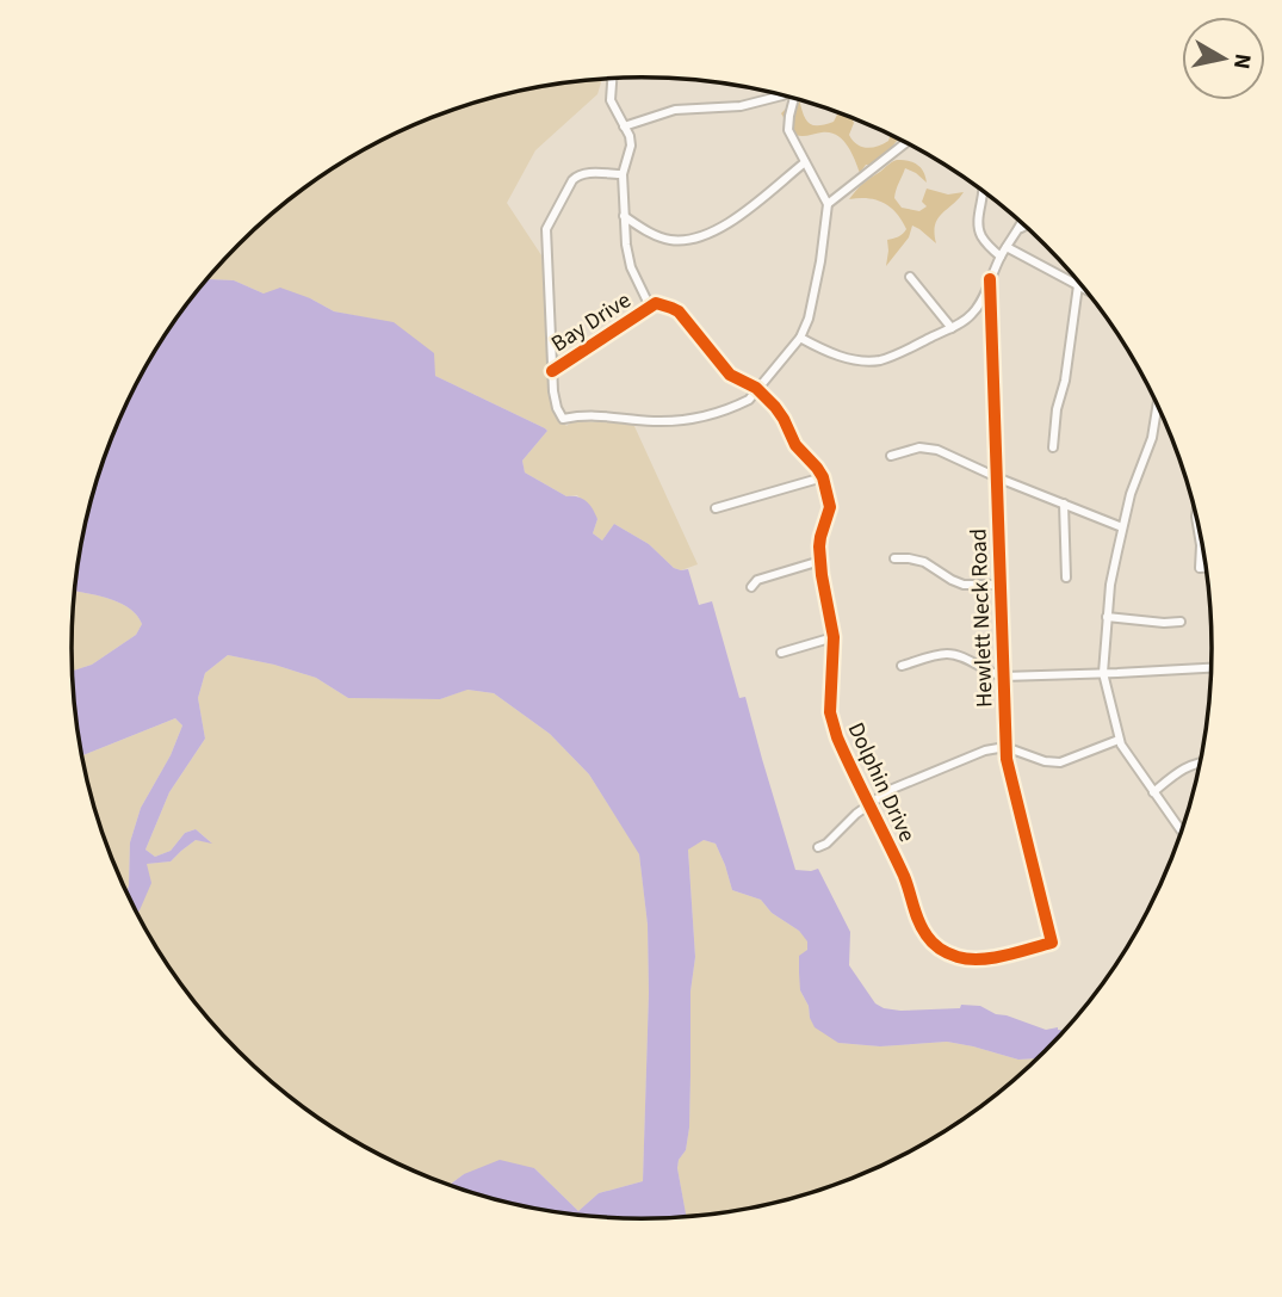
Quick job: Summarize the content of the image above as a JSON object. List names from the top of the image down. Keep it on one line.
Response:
{"streets":{"street":["Bay Drive","Hewlett Neck Road","Dolphin Drive"]},"crossings":[["Hewlett Neck Road","Dolphin Drive"]],"north":"right"}
